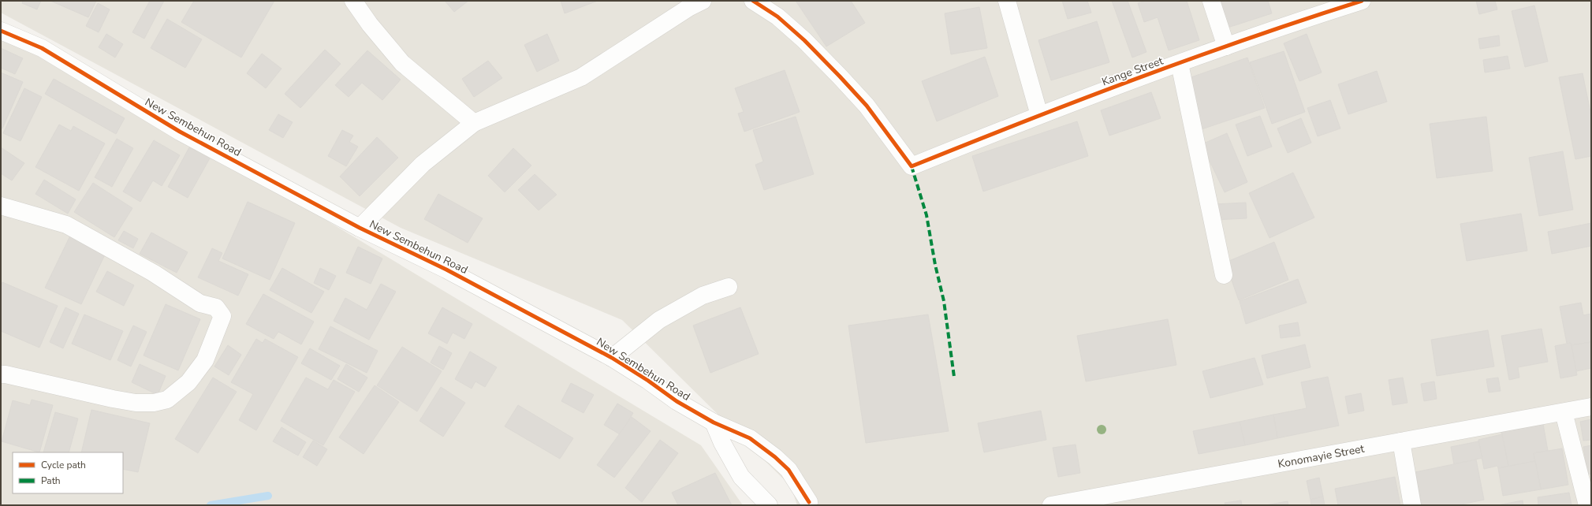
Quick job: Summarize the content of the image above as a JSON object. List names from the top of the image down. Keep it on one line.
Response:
{"streets":{"street":["Kange Street","New Sembehun Road","Konomayie Street"]},"legend":["Cycle path","Path"]}
